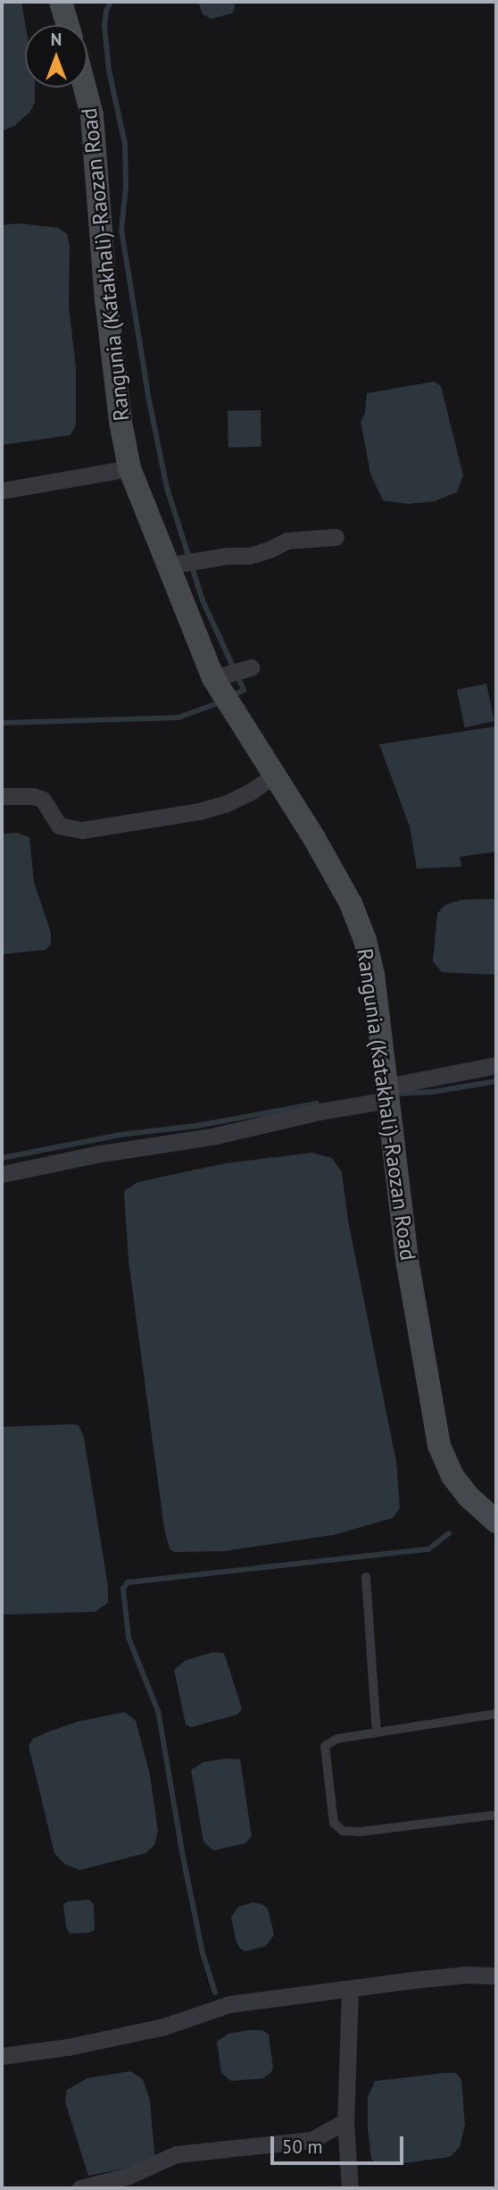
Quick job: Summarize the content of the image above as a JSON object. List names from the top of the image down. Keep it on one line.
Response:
{"streets":{"main road":["Rangunia (Katakhali)-Raozan Road"]},"scale_bar":"50 m","north":"top"}
